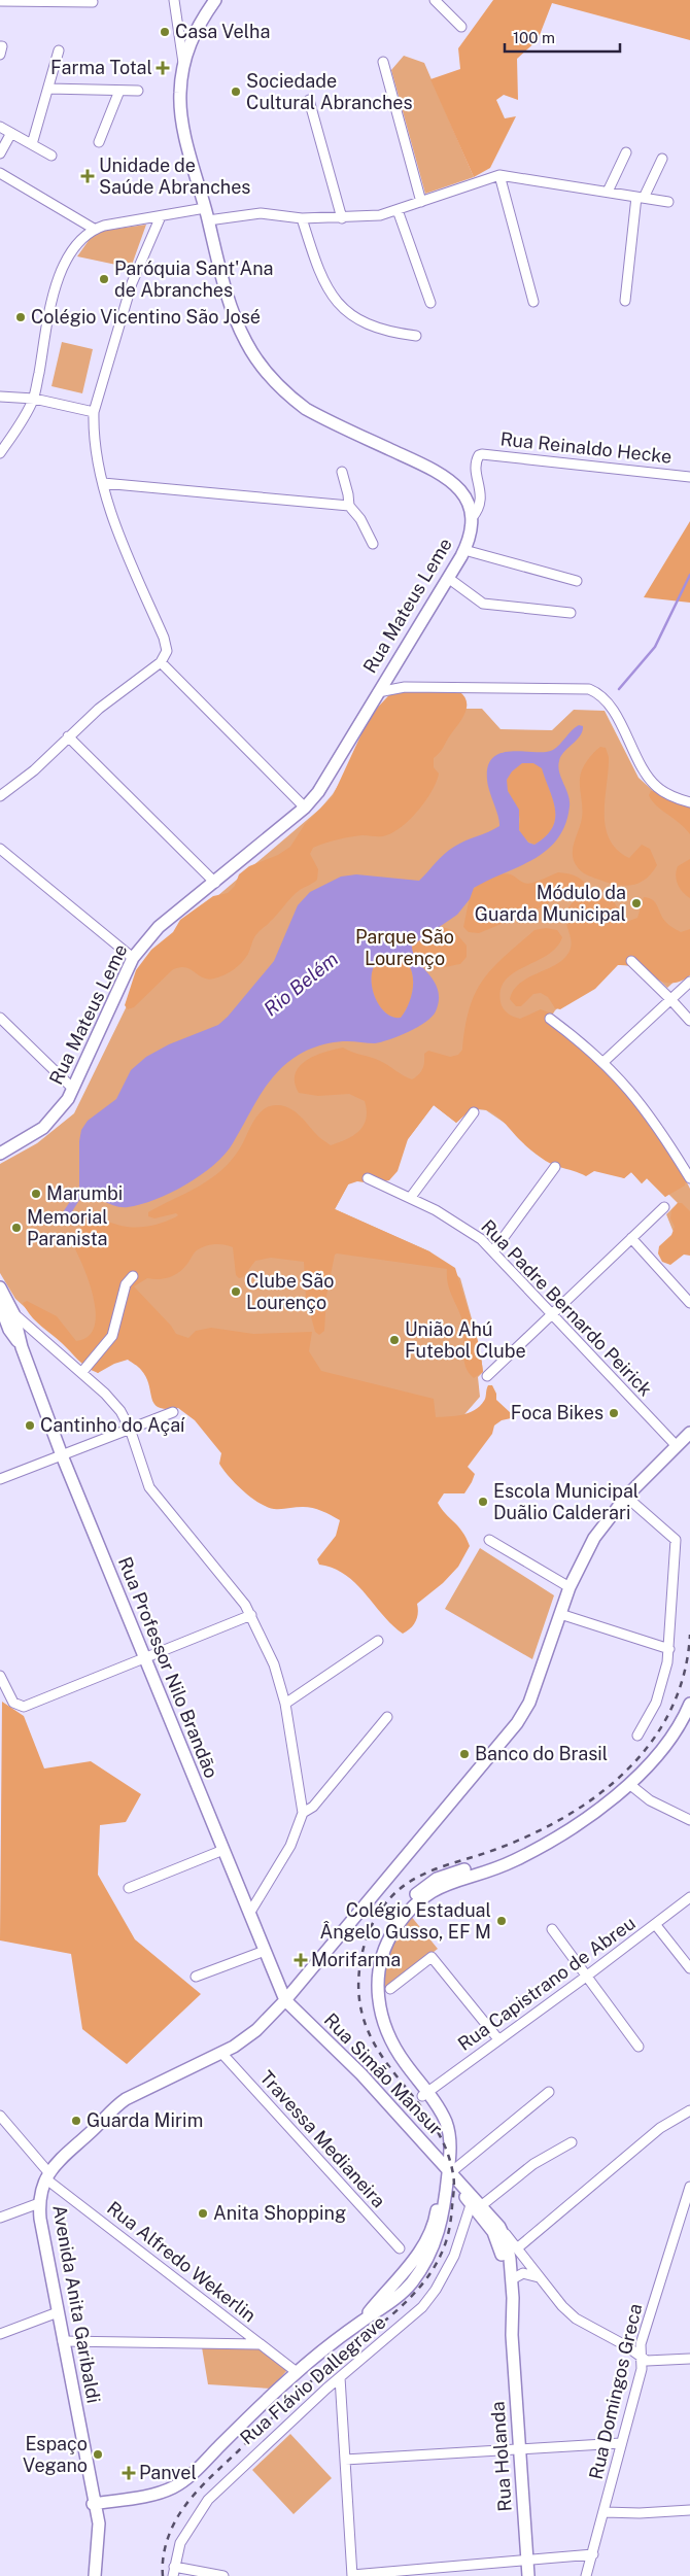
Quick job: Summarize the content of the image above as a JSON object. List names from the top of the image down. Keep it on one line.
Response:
{"streets":{"main road":["Rua Mateus Leme","Rua Professor Nilo Brandão","Rua Simão Mansur","Avenida Anita Garibaldi","Rua Flávio Dallegrave","Rua Holanda"],"street":["Rua Reinaldo Hecke","Rua Padre Bernardo Peirick","Rua Capistrano de Abreu","Travessa Medianeira","Rua Alfredo Wekerlin","Rua Domingos Greca"]},"crossings":[["Rua Reinaldo Hecke","Rua Mateus Leme"],["Rua Professor Nilo Brandão","Rua Simão Mansur"],["Rua Capistrano de Abreu","Rua Flávio Dallegrave"],["Rua Simão Mansur","Rua Flávio Dallegrave"],["Rua Simão Mansur","Rua Domingos Greca"],["Rua Simão Mansur","Rua Holanda"],["Rua Alfredo Wekerlin","Avenida Anita Garibaldi"],["Rua Alfredo Wekerlin","Rua Flávio Dallegrave"],["Avenida Anita Garibaldi","Rua Flávio Dallegrave"]],"water":["Rio Belém"],"parks":["Parque São Lourenço"],"places":{"other":["Casa Velha","Sociedade Cultural Abranches","Paróquia Sant'Ana de Abranches","Colégio Vicentino São José","Módulo da Guarda Municipal","Marumbi","Memorial Paranista","Clube São Lourenço","União Ahú Futebol Clube","Foca Bikes","Cantinho do Açaí","Escola Municipal Duãlio Calderari","Banco do Brasil","Colégio Estadual Ângelo Gusso, EF M","Guarda Mirim","Anita Shopping","Espaço Vegano"],"health":["Farma Total","Unidade de Saúde Abranches","Morifarma","Panvel"]},"scale_bar":"100 m"}
